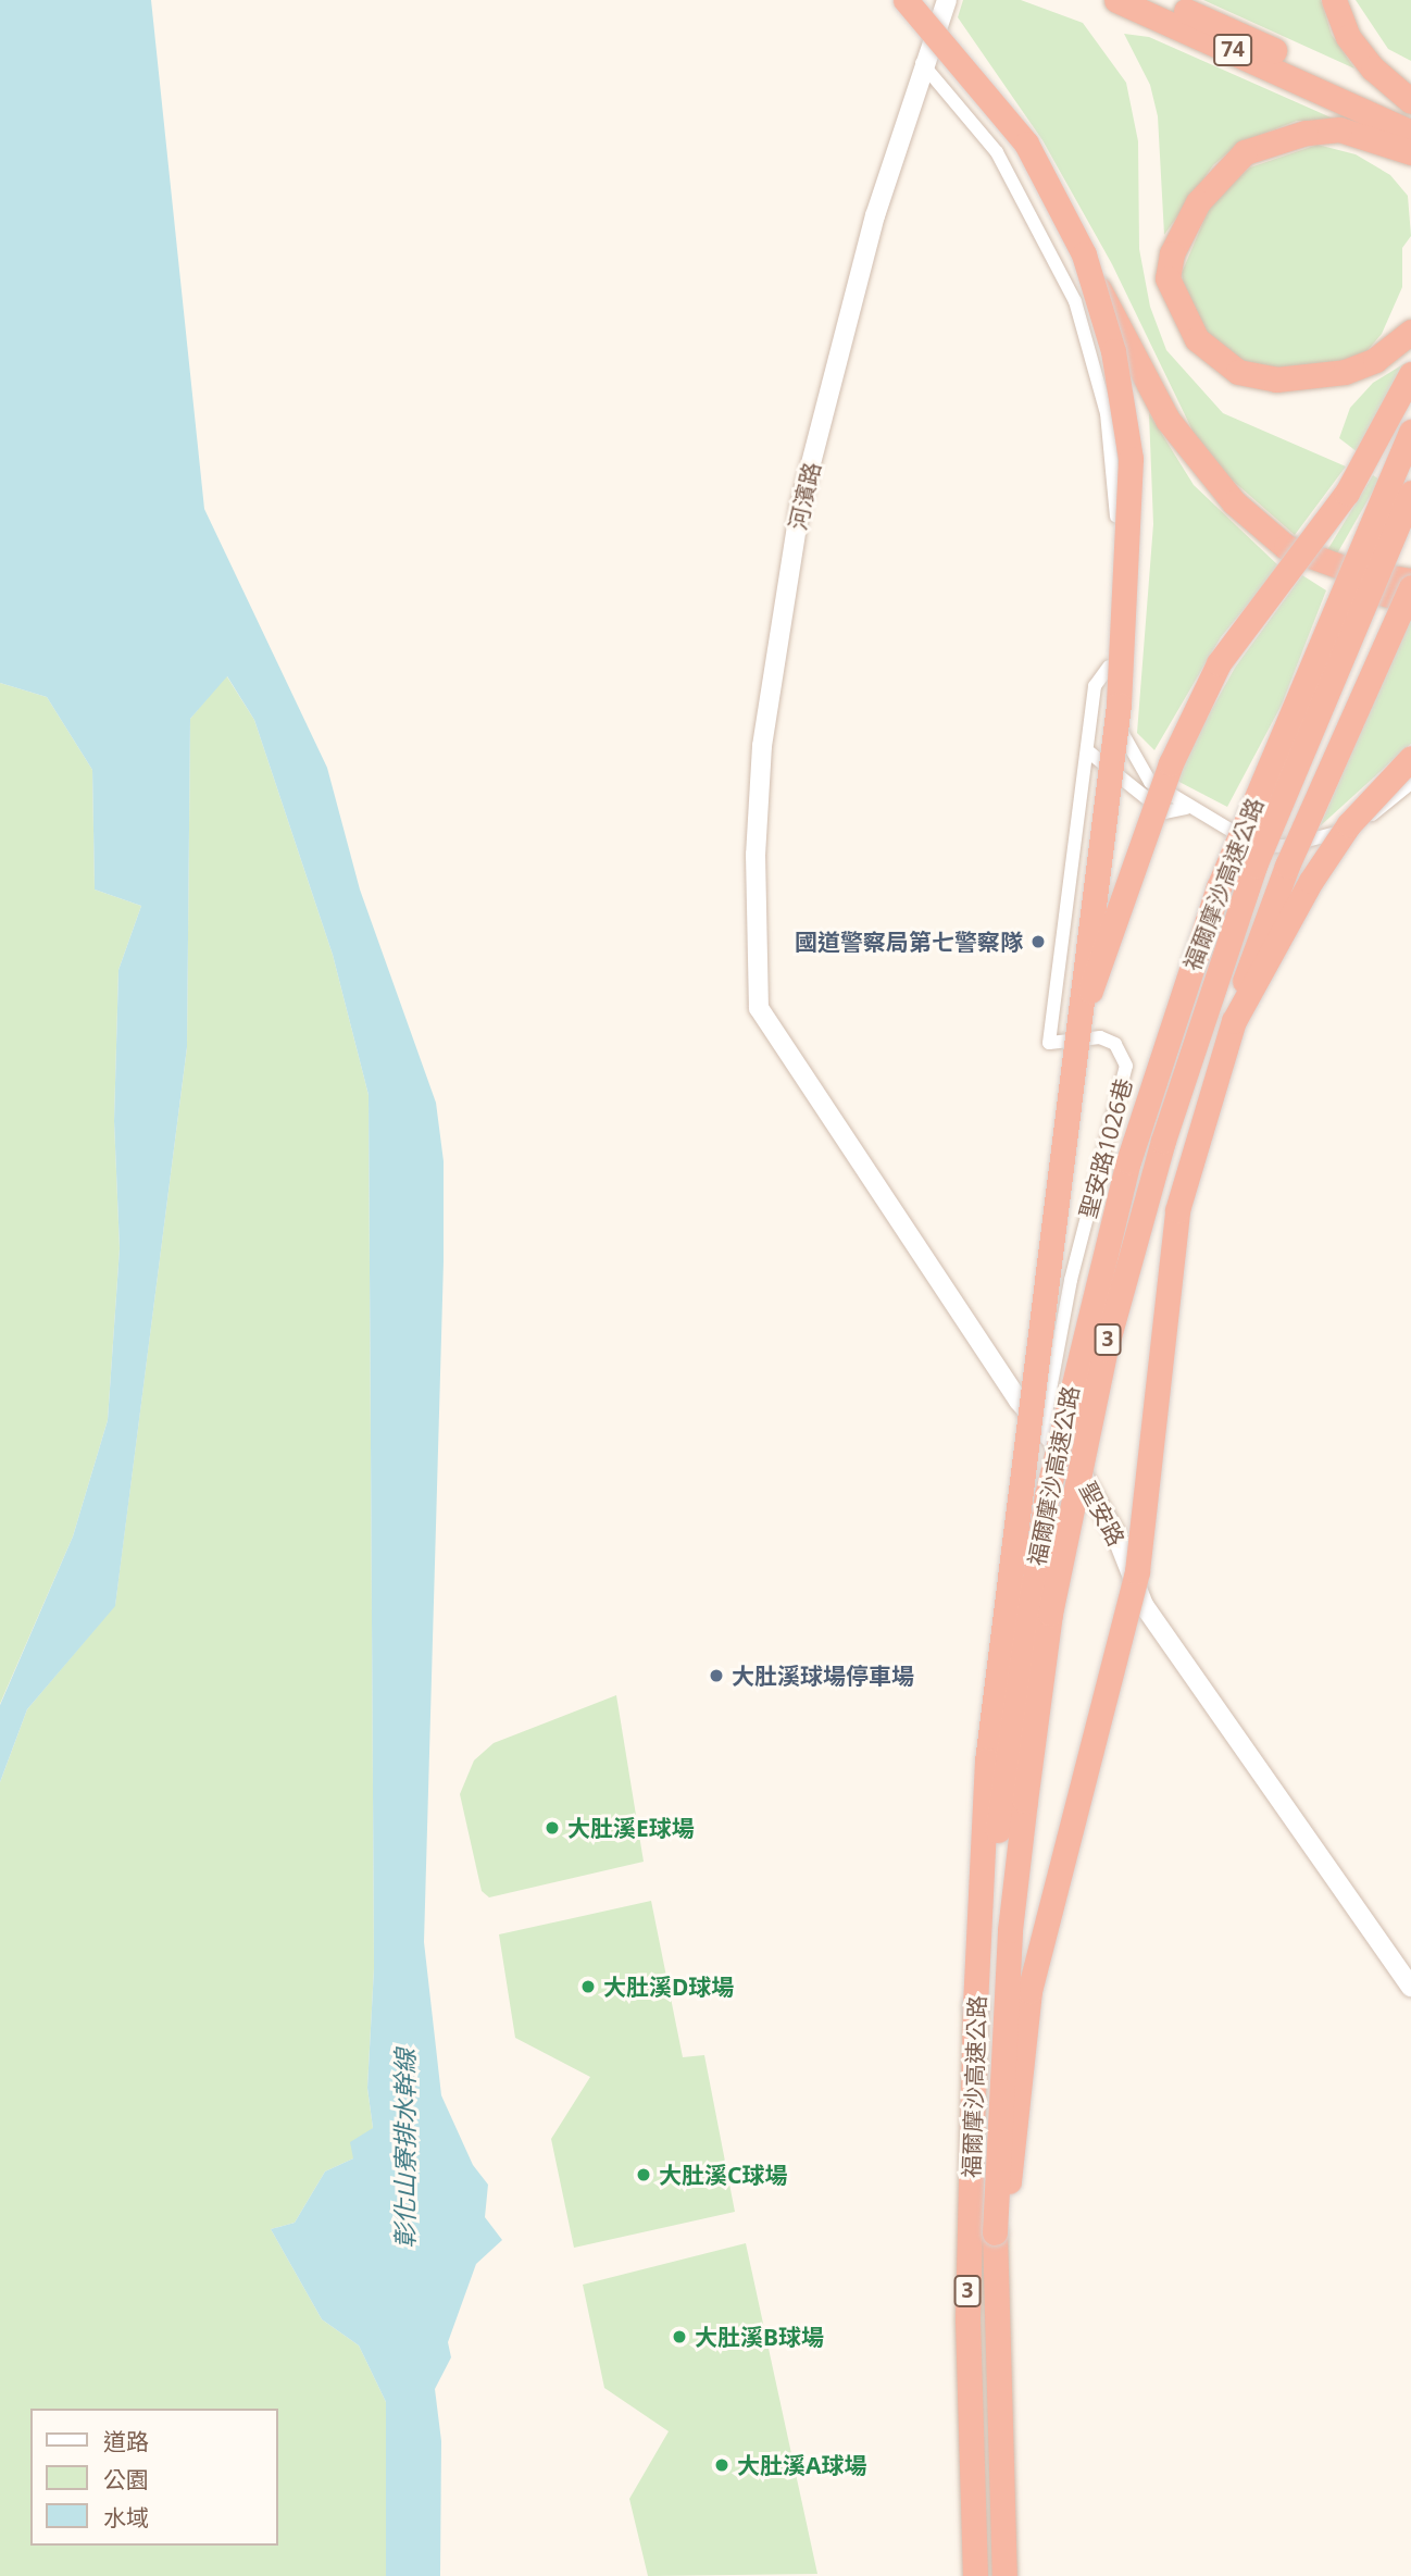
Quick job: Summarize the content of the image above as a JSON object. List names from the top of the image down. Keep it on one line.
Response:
{"streets":{"highway":["74","福爾摩沙高速公路","3"],"street":["河濱路","聖安路1026巷","聖安路"]},"crossings":[["河濱路","聖安路"],["聖安路1026巷","聖安路"]],"water":["彰化山寮排水幹線"],"places":["國道警察局第七警察隊","大肚溪球場停車場","大肚溪E球場","大肚溪D球場","大肚溪C球場","大肚溪B球場","大肚溪A球場"],"legend":["道路","公園","水域"]}
